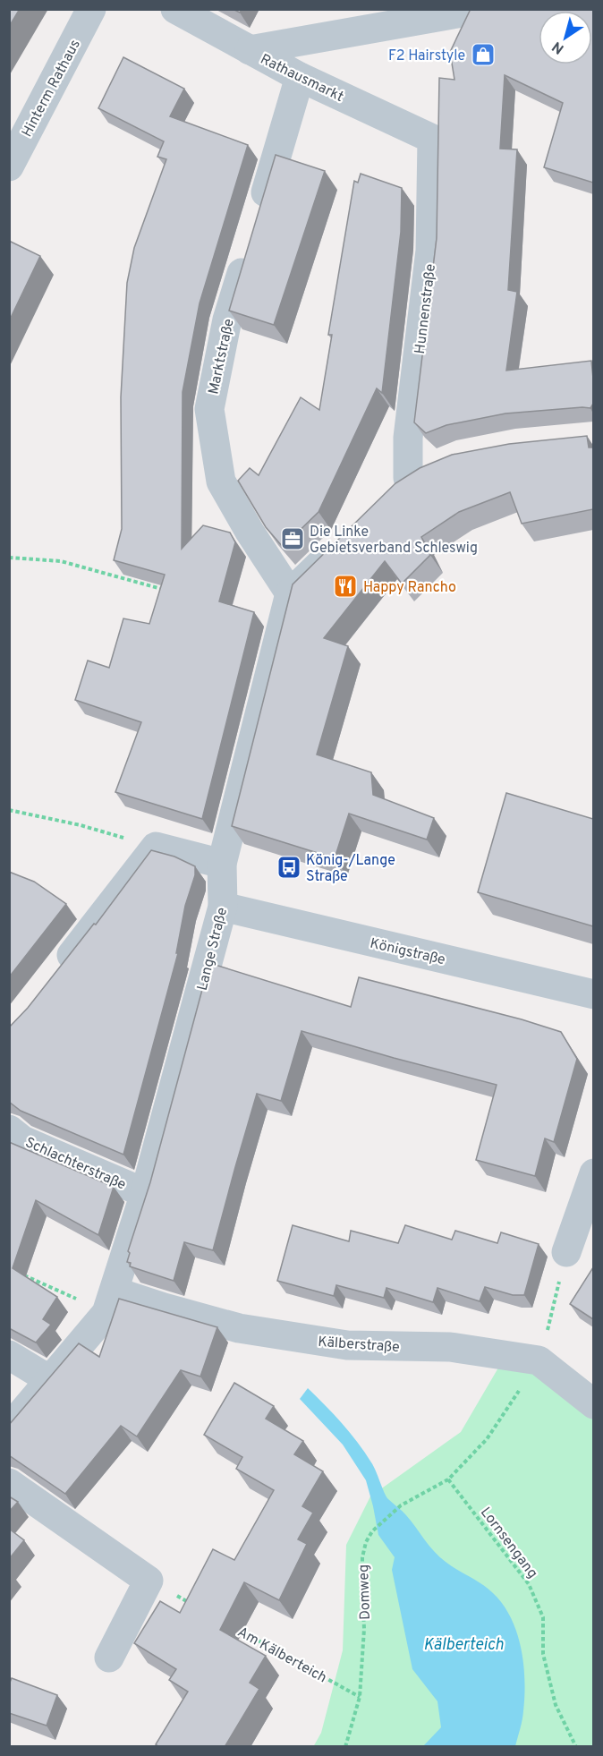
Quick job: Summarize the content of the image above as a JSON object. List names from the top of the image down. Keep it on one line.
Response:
{"streets":{"street":["Rathausmarkt","Hinterm Rathaus","Hunnenstraße","Marktstraße","Lange Straße","Königstraße","Schlachterstraße","Kälberstraße"],"path":["Lornsengang","Domweg","Am Kälberteich"]},"crossings":[["Rathausmarkt","Hunnenstraße"],["Marktstraße","Lange Straße"],["Lange Straße","Königstraße"],["Lange Straße","Schlachterstraße"],["Lange Straße","Kälberstraße"],["Lornsengang","Domweg"],["Domweg","Am Kälberteich"]],"water":["Kälberteich"],"places":{"shop":["F2 Hairstyle"],"office":["Die Linke Gebietsverband Schleswig"],"restaurant":["Happy Rancho"],"bus stop":["König-/Lange Straße"]},"north":"bottom left"}
